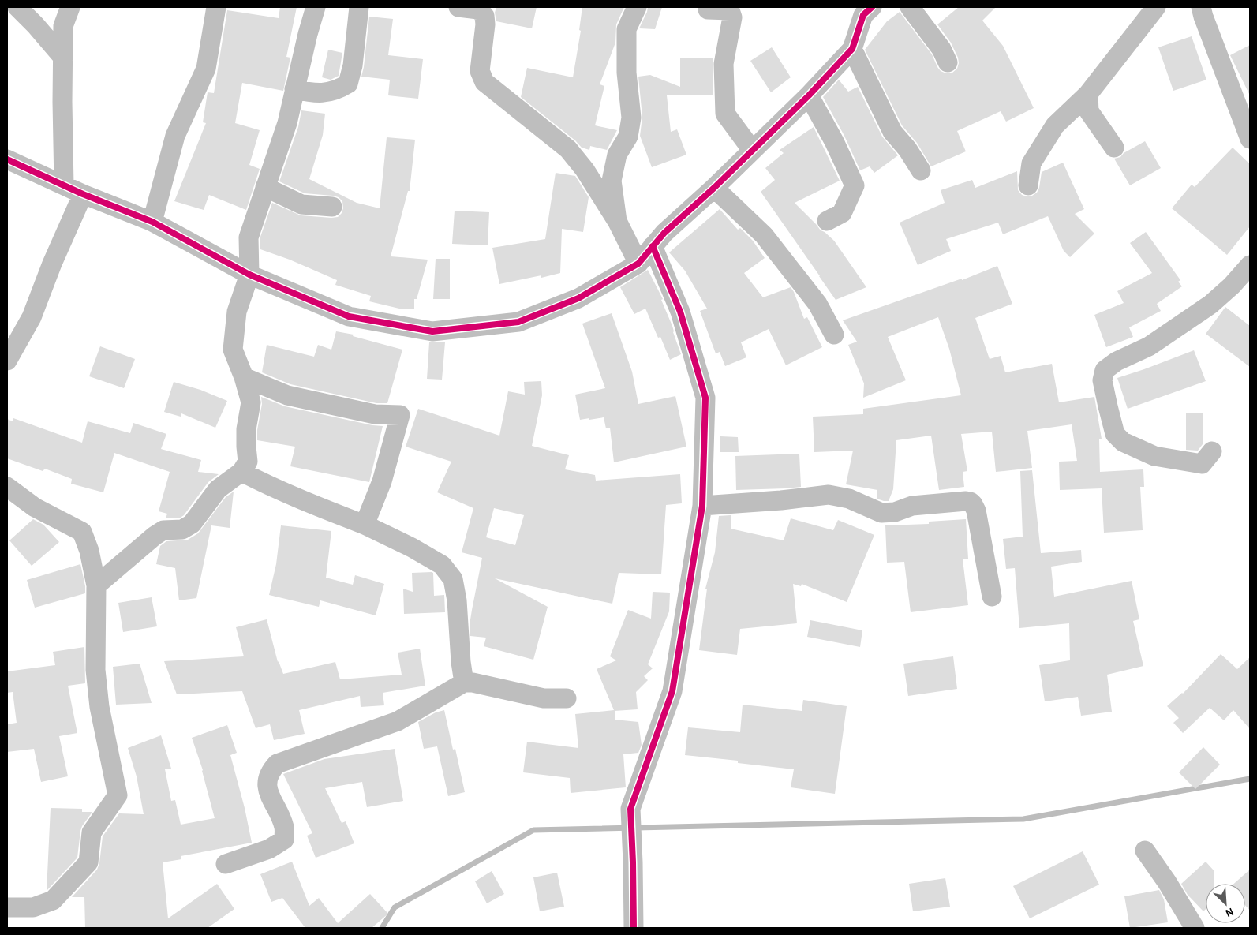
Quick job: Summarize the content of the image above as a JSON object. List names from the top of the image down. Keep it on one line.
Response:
{"north":"bottom right"}
